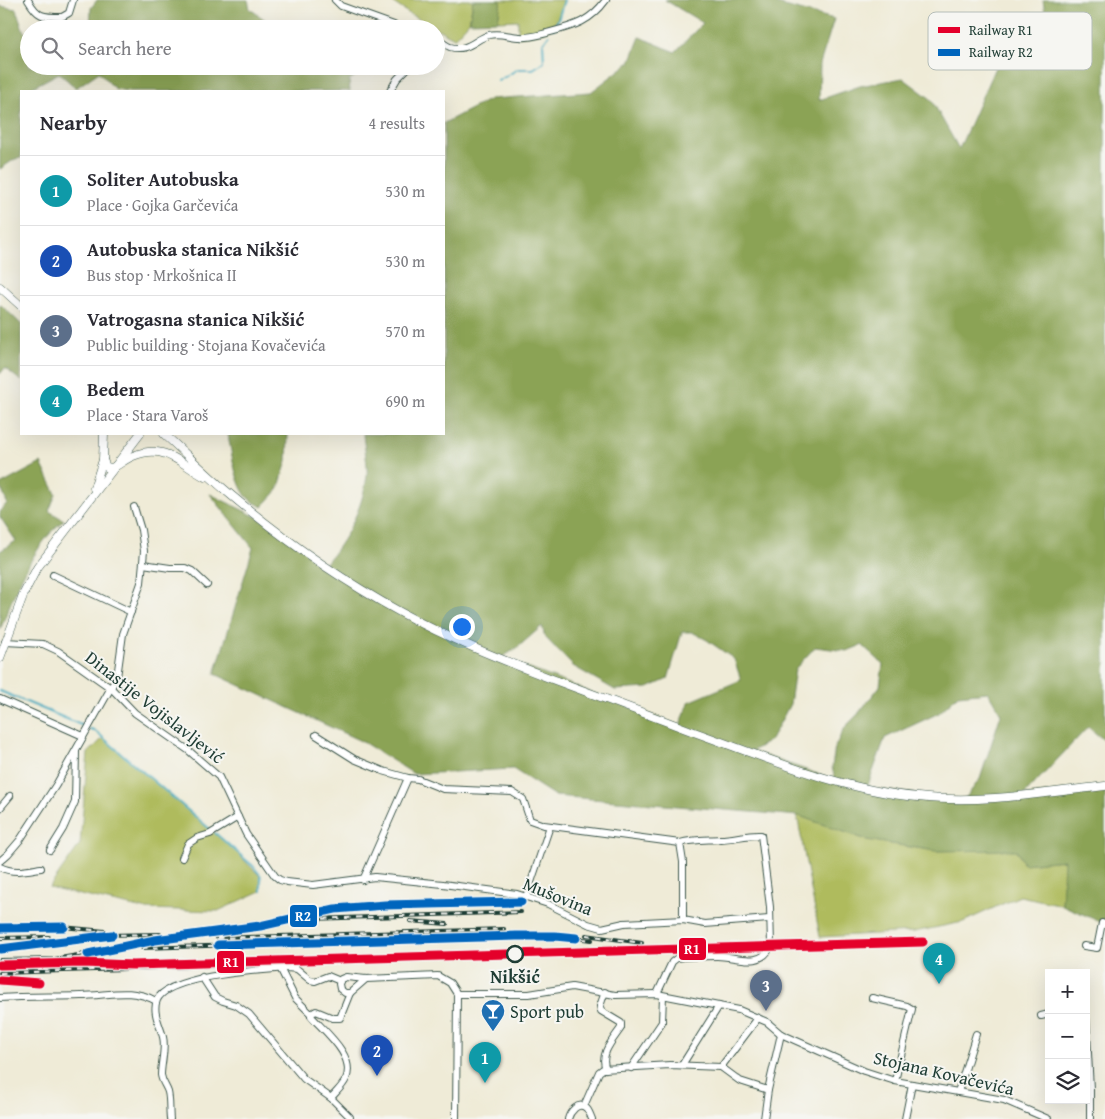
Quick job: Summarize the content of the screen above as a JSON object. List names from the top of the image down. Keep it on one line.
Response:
{"streets":{"street":["Dinastije Vojislavljević","Mušovina","Stojana Kovačevića"]},"crossings":[["Dinastije Vojislavljević","Mušovina"]],"places":{"other":["Nikšić"],"bar":["Sport pub"]},"lines":["rail line R2","rail line R1"],"legend":["Railway R1","Railway R2"],"page":{"search":"Search here","heading":["Nearby","4 results"],"list":[{"mark":"1","name":"Soliter Autobuska","note":"Place · Gojka Garčevića","value":"530 m"},{"mark":"2","name":"Autobuska stanica Nikšić","note":"Bus stop · Mrkošnica II","value":"530 m"},{"mark":"3","name":"Vatrogasna stanica Nikšić","note":"Public building · Stojana Kovačevića","value":"570 m"},{"mark":"4","name":"Bedem","note":"Place · Stara Varoš","value":"690 m"}],"pins":["4","3","2","1"],"map_buttons":["+","−"]}}
